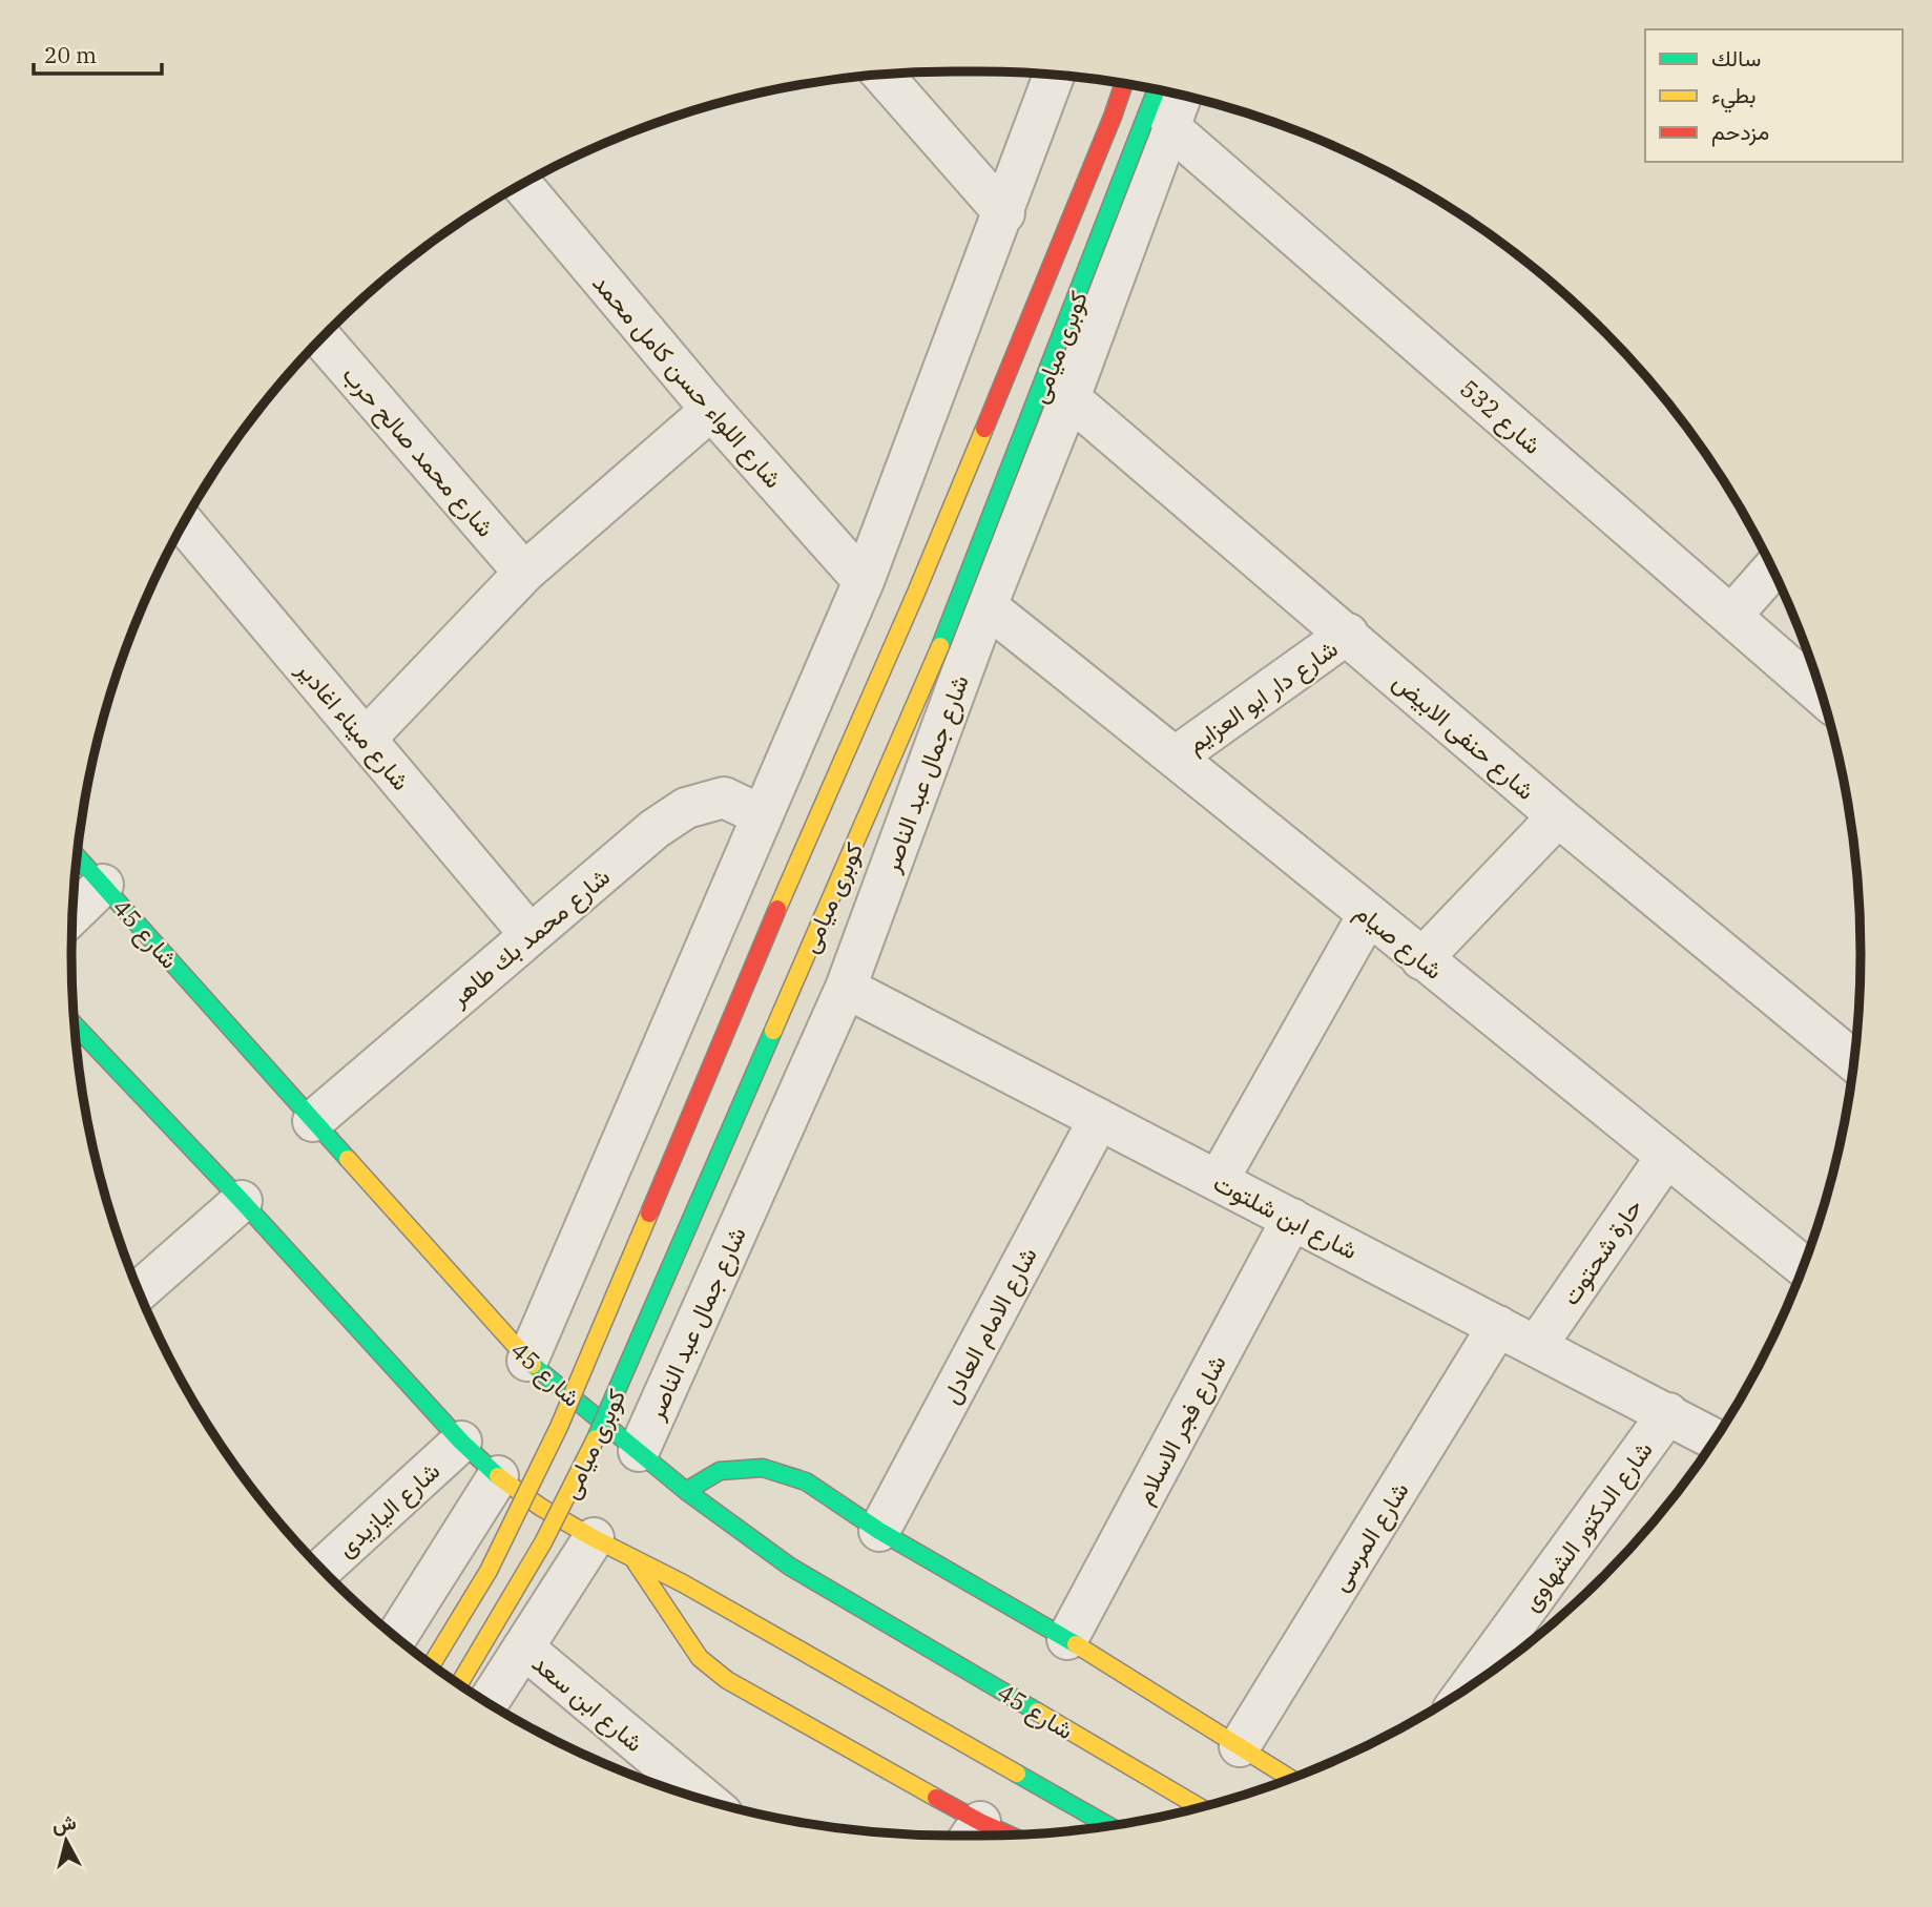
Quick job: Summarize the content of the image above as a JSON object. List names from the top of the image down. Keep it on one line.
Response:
{"streets":{"main road":["كوبرى ميامى","شارع 45"],"street":["شارع اللواء حسن كامل محمد","شارع 532","شارع محمد صالح حرب","شارع دار ابو العزايم","شارع ميناء اغادير","شارع حنفى الابيض","شارع جمال عبد الناصر","شارع محمد بك طاهر","شارع صيام","شارع ابن شلتوت","حارة شحتوت","شارع الامام العادل","شارع فجر الاسلام","شارع اليازيدى","شارع الدكتور الشهاوى","شارع المرسى","شارع ابن سعد"]},"crossings":[["كوبرى ميامى","شارع 532"],["كوبرى ميامى","شارع جمال عبد الناصر"],["شارع 532","شارع جمال عبد الناصر"],["شارع دار ابو العزايم","شارع حنفى الابيض"],["شارع دار ابو العزايم","شارع صيام"],["شارع ميناء اغادير","شارع محمد بك طاهر"],["شارع حنفى الابيض","شارع جمال عبد الناصر"],["شارع جمال عبد الناصر","شارع 45"],["شارع جمال عبد الناصر","شارع صيام"],["شارع جمال عبد الناصر","شارع ابن شلتوت"],["شارع 45","شارع محمد بك طاهر"],["شارع صيام","حارة شحتوت"],["شارع ابن شلتوت","حارة شحتوت"],["شارع ابن شلتوت","شارع الامام العادل"],["شارع ابن شلتوت","شارع فجر الاسلام"],["شارع ابن شلتوت","شارع الدكتور الشهاوى"],["شارع ابن شلتوت","شارع المرسى"]],"legend":["سالك","بطيء","مزدحم"],"scale_bar":"20 m","north":"top"}
